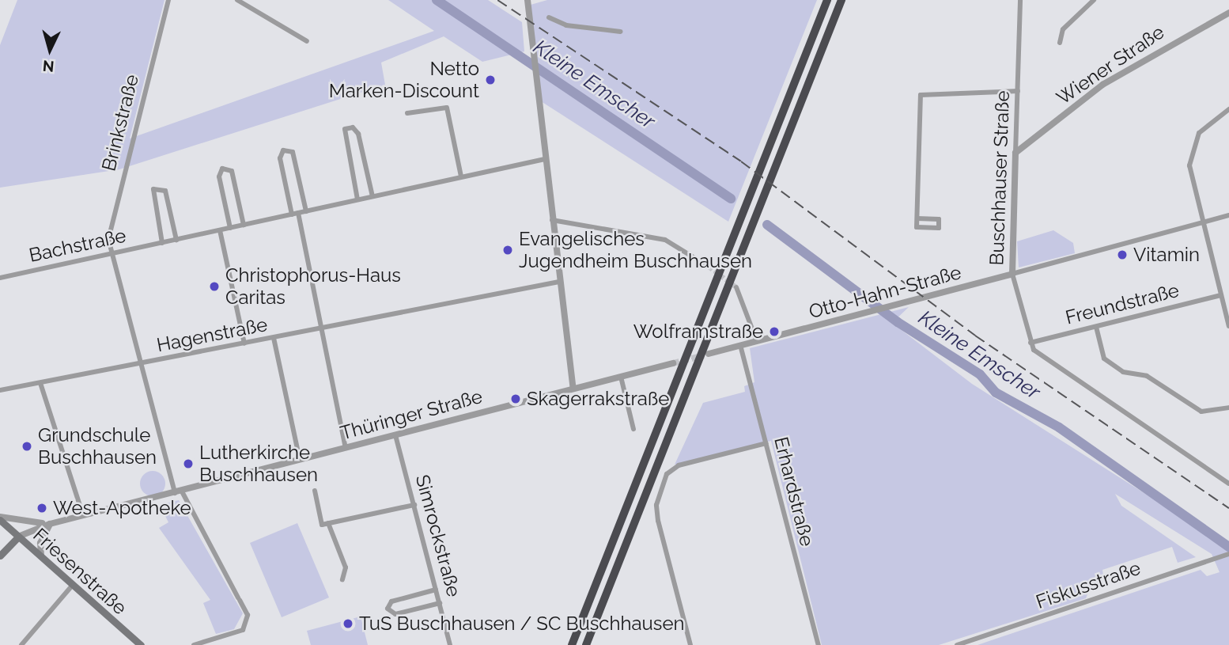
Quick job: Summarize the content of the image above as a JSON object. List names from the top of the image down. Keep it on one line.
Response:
{"streets":{"main road":["Friesenstraße"],"street":["Wiener Straße","Brinkstraße","Buschhauser Straße","Bachstraße","Otto-Hahn-Straße","Freundstraße","Hagenstraße","Thüringer Straße","Erhardstraße","Simrockstraße","Fiskusstraße"]},"crossings":[["Wiener Straße","Buschhauser Straße"],["Brinkstraße","Bachstraße"],["Brinkstraße","Hagenstraße"],["Brinkstraße","Thüringer Straße"],["Buschhauser Straße","Otto-Hahn-Straße"],["Buschhauser Straße","Freundstraße"],["Otto-Hahn-Straße","Erhardstraße"],["Thüringer Straße","Simrockstraße"],["Thüringer Straße","Friesenstraße"]],"water":["Kleine Emscher"],"places":["Netto Marken-Discount","Evangelisches Jugendheim Buschhausen","Vitamin","Christophorus-Haus Caritas","Wolframstraße","Skagerrakstraße","Grundschule Buschhausen","Lutherkirche Buschhausen","West-Apotheke","TuS Buschhausen / SC Buschhausen"],"north":"bottom"}
